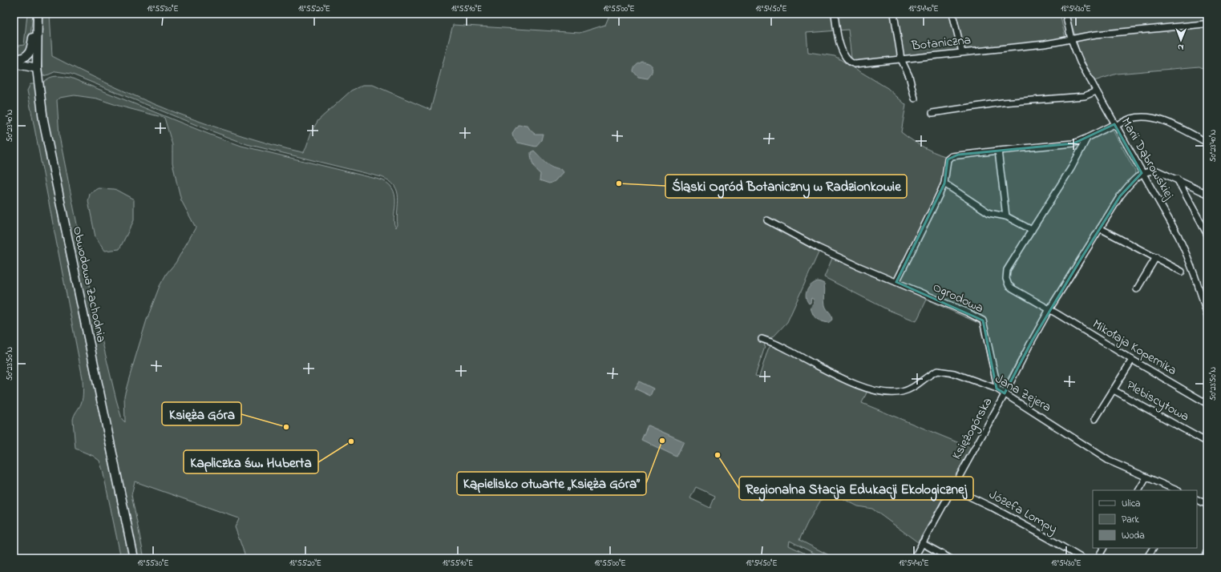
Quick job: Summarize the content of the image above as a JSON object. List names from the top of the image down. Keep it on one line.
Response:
{"streets":{"main road":["Obwodowa Zachodnia"],"street":["Botaniczna","Marii Dąbrowskiej","Ogrodowa","Mikołaja Kopernika","Jana Zejera","Plebiscytowa","Księżogórska","Józefa Lompy"]},"crossings":[["Botaniczna","Marii Dąbrowskiej"],["Marii Dąbrowskiej","Księżogórska"],["Ogrodowa","Jana Zejera"],["Mikołaja Kopernika","Plebiscytowa"],["Mikołaja Kopernika","Księżogórska"],["Jana Zejera","Księżogórska"],["Księżogórska","Józefa Lompy"]],"places":["Śląski Ogród Botaniczny w Radzionkowie","Księża Góra","Kąpielisko otwarte „Księża Góra”","Kapliczka św. Huberta","Regionalna Stacja Edukacji Ekologicznej"],"legend":["Ulica","Park","Woda"],"north":"bottom","coordinates":["18°55'30\"E","18°55'20\"E","18°55'10\"E","18°55'00\"E","18°54'50\"E","18°54'40\"E","18°54'30\"E","50°23'40\"N","50°23'50\"N"]}
